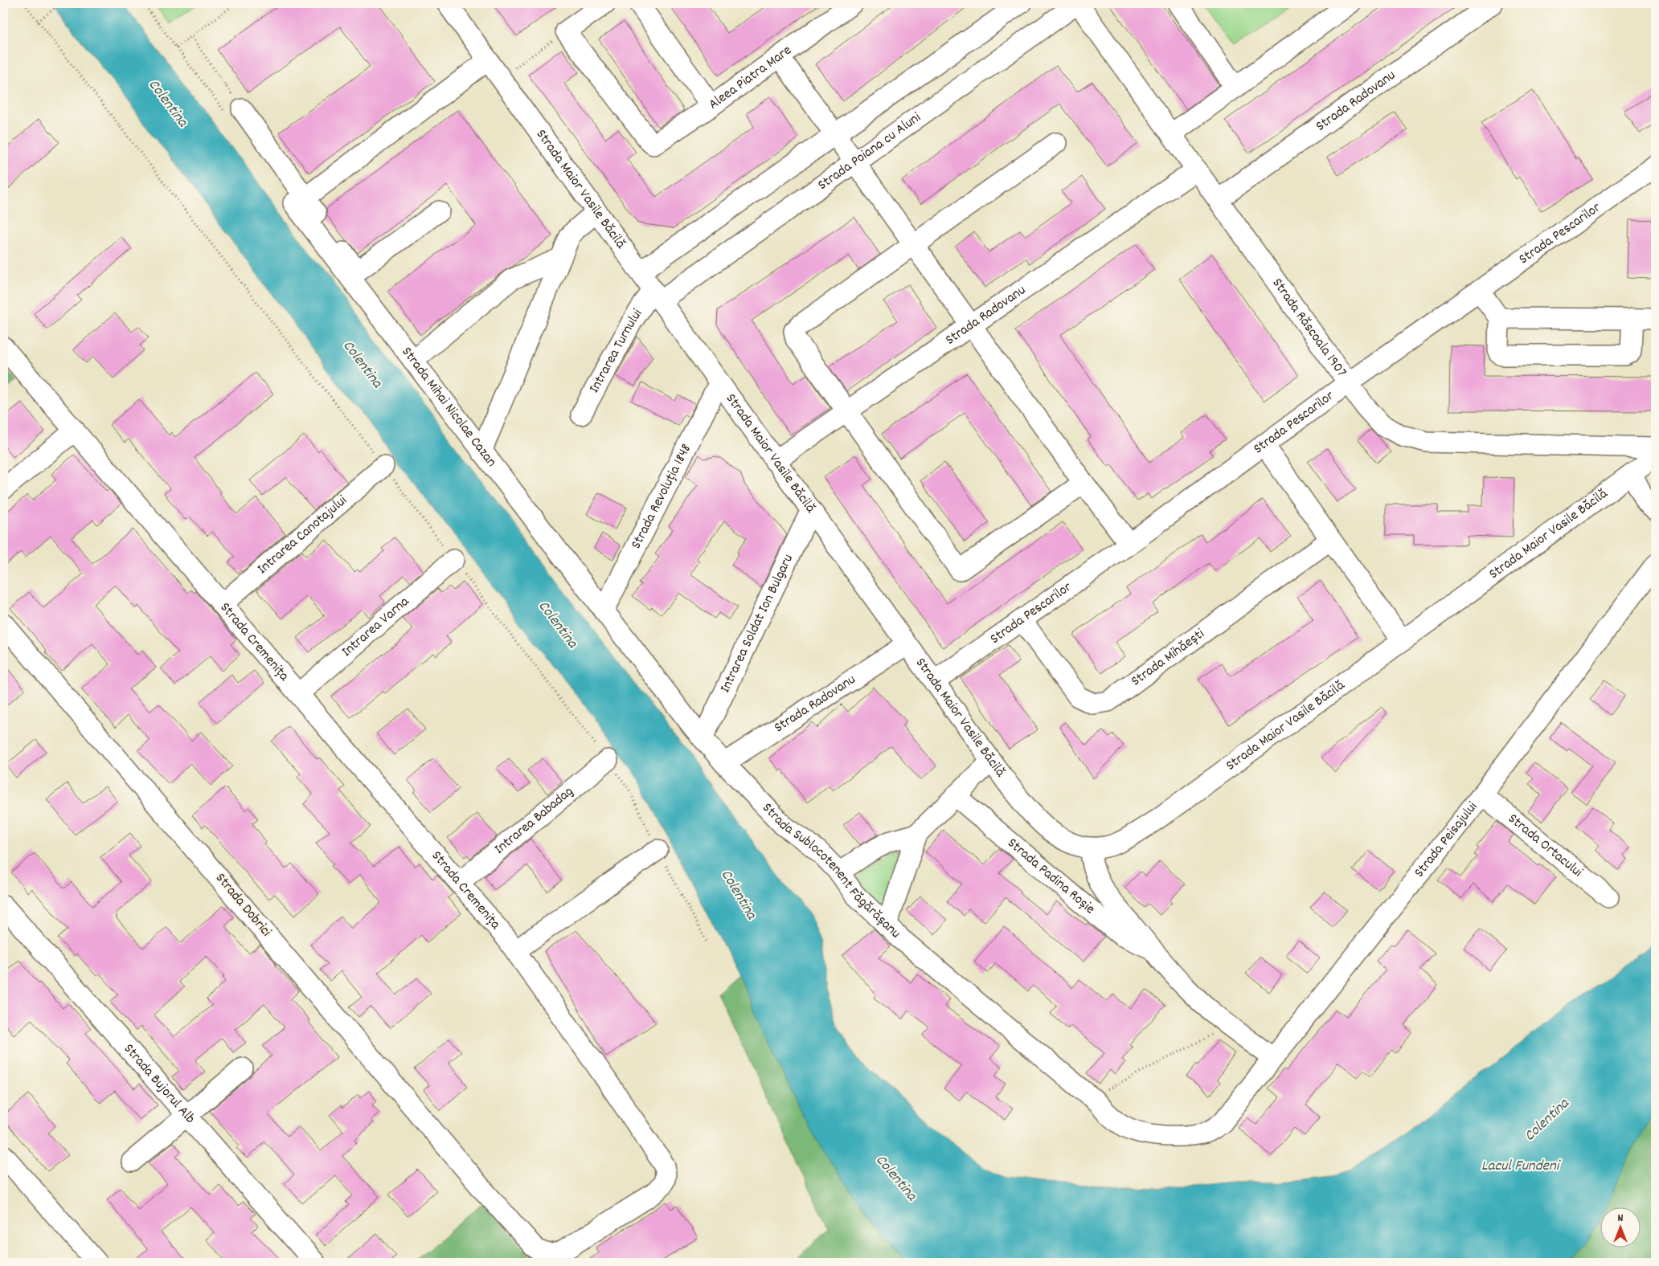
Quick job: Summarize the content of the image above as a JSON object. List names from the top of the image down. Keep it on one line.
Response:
{"streets":{"street":["Aleea Piatra Mare","Strada Radovanu","Strada Poiana cu Aluni","Strada Maior Vasile Băcilă","Strada Pescarilor","Strada Răscoala 1907","Intrarea Turnului","Strada Mihai Nicolae Cazan","Strada Revoluția 1848","Intrarea Canotajului","Intrarea Soldat Ion Bulgaru","Intrarea Varna","Strada Cremenița","Strada Mihăești","Intrarea Babadag","Strada Peisajului","Strada Ortacului","Strada Sublocotenent Făgărășanu","Strada Padina Roșie","Strada Dobrici","Strada Bujorul Alb"]},"crossings":[["Strada Radovanu","Strada Maior Vasile Băcilă"],["Strada Radovanu","Strada Răscoala 1907"],["Strada Radovanu","Strada Sublocotenent Făgărășanu"],["Strada Poiana cu Aluni","Strada Maior Vasile Băcilă"],["Strada Poiana cu Aluni","Strada Răscoala 1907"],["Strada Poiana cu Aluni","Intrarea Turnului"],["Strada Maior Vasile Băcilă","Strada Pescarilor"],["Strada Maior Vasile Băcilă","Intrarea Turnului"],["Strada Maior Vasile Băcilă","Strada Revoluția 1848"],["Strada Maior Vasile Băcilă","Intrarea Soldat Ion Bulgaru"],["Strada Maior Vasile Băcilă","Strada Padina Roșie"],["Strada Pescarilor","Strada Răscoala 1907"],["Strada Pescarilor","Strada Mihăești"],["Strada Mihai Nicolae Cazan","Strada Revoluția 1848"],["Strada Mihai Nicolae Cazan","Strada Sublocotenent Făgărășanu"],["Strada Revoluția 1848","Strada Sublocotenent Făgărășanu"],["Intrarea Canotajului","Strada Cremenița"],["Intrarea Soldat Ion Bulgaru","Strada Sublocotenent Făgărășanu"],["Intrarea Varna","Strada Cremenița"],["Strada Cremenița","Intrarea Babadag"],["Strada Cremenița","Strada Dobrici"],["Strada Peisajului","Strada Ortacului"],["Strada Peisajului","Strada Sublocotenent Făgărășanu"],["Strada Peisajului","Strada Padina Roșie"]],"water":["Colentina","Lacul Fundeni"],"north":"top"}
